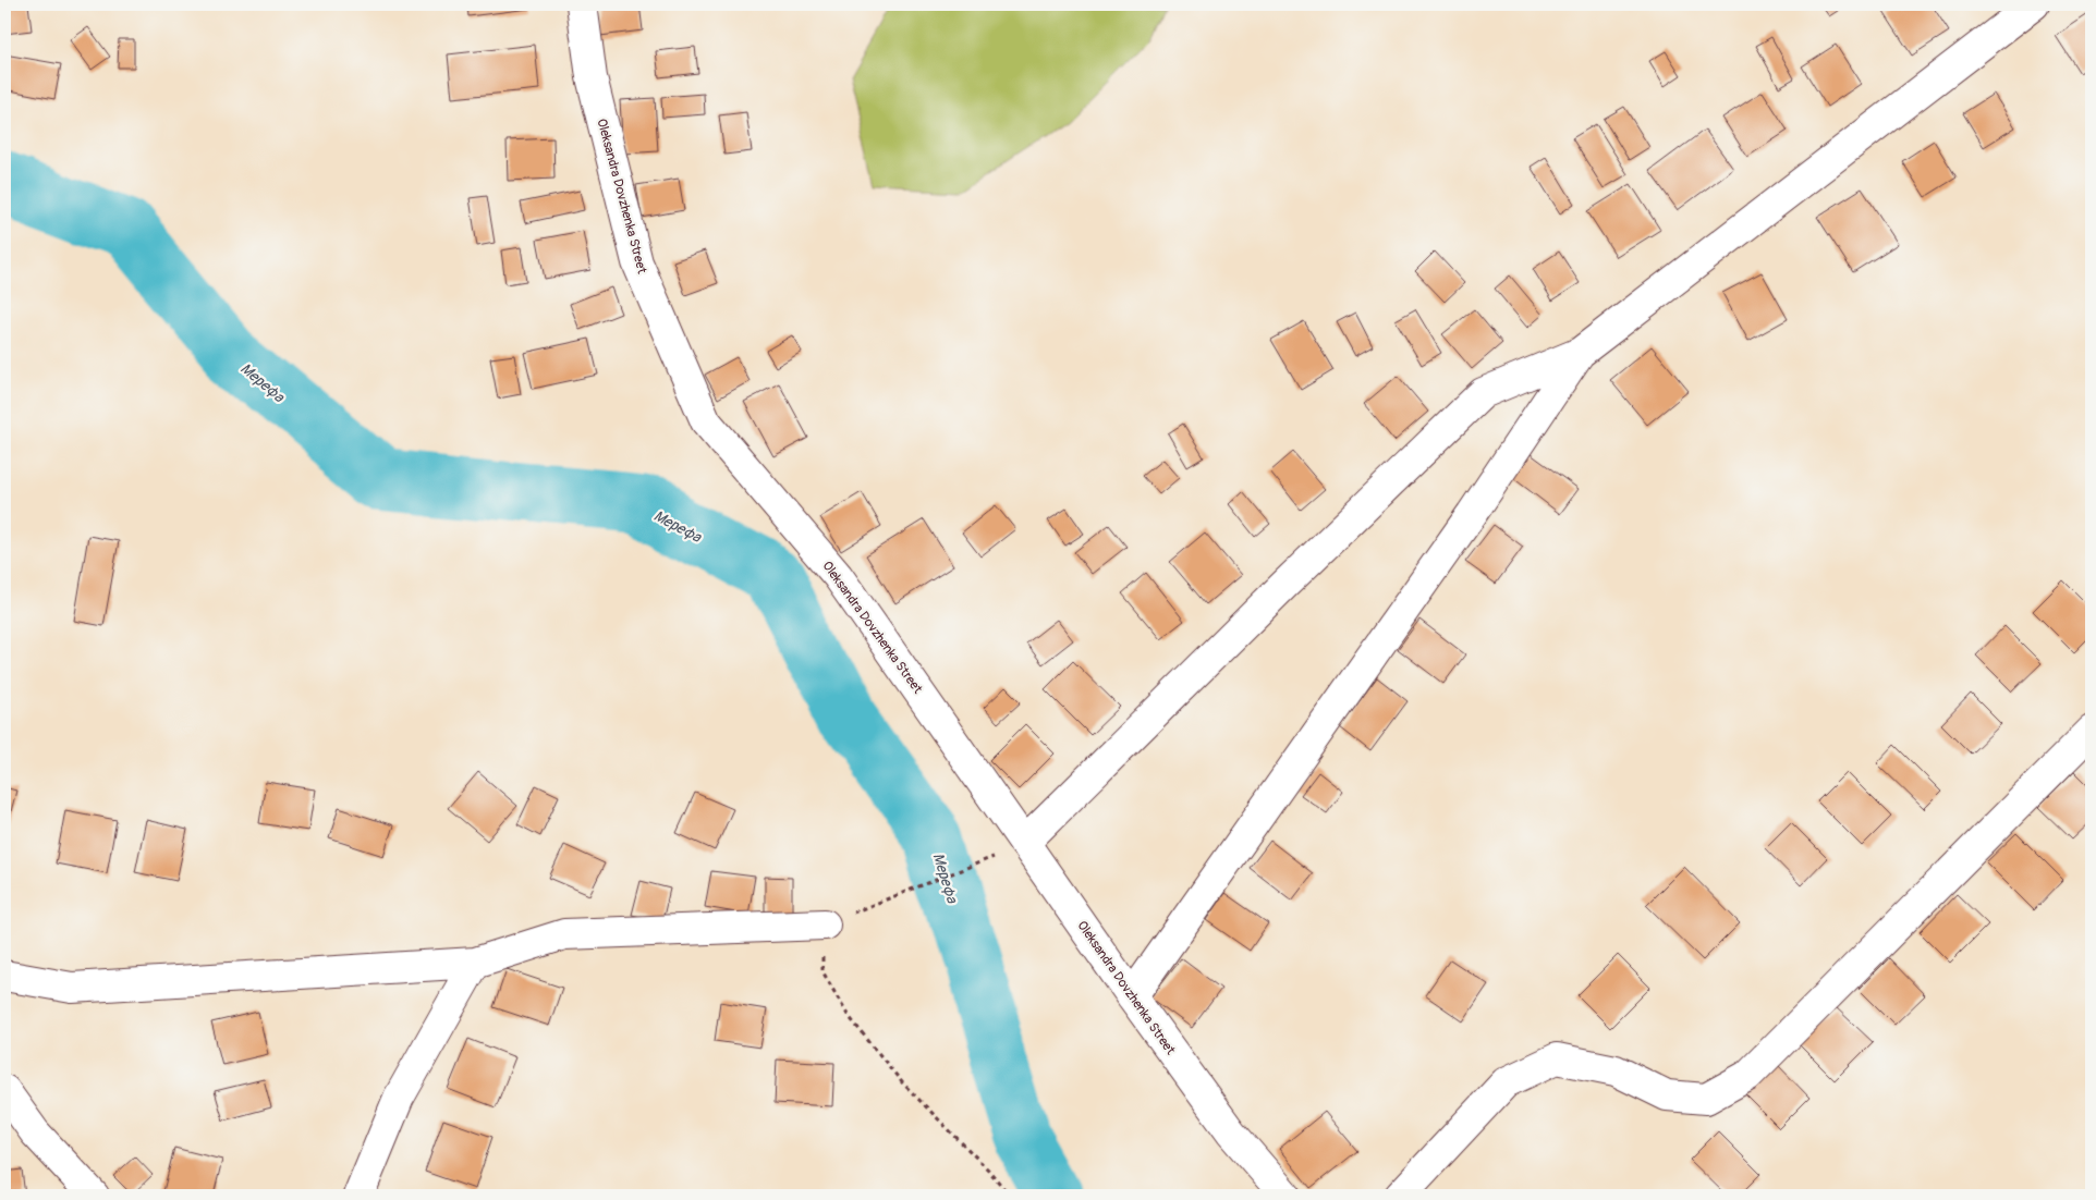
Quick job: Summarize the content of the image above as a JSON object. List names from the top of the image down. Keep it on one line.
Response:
{"streets":{"street":["Oleksandra Dovzhenka Street"]},"water":["Мерефа"]}
